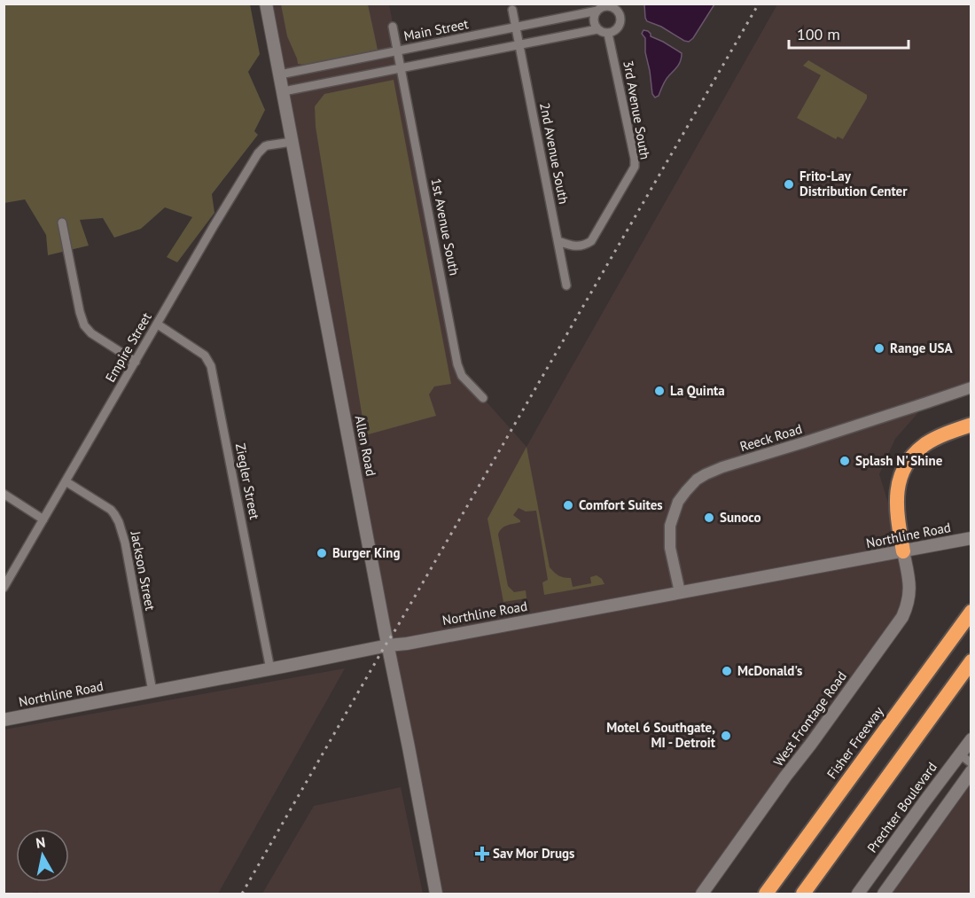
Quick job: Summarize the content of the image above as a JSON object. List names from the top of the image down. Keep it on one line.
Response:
{"streets":{"highway":["Fisher Freeway"],"main road":["Allen Road","Northline Road","West Frontage Road","Prechter Boulevard"],"street":["Main Street","3rd Avenue South","2nd Avenue South","1st Avenue South","Empire Street","Reeck Road","Ziegler Street","Jackson Street"]},"crossings":[["Main Street","3rd Avenue South"],["Main Street","2nd Avenue South"],["Main Street","1st Avenue South"],["Main Street","Allen Road"],["3rd Avenue South","2nd Avenue South"],["Empire Street","Allen Road"],["Empire Street","Ziegler Street"],["Empire Street","Jackson Street"],["Reeck Road","Northline Road"],["Allen Road","Northline Road"],["Ziegler Street","Northline Road"],["Northline Road","Jackson Street"],["Northline Road","West Frontage Road"]],"places":{"other":["Frito-Lay Distribution Center","Range USA","La Quinta","Splash N' Shine","Comfort Suites","Sunoco","Burger King","McDonald's","Motel 6 Southgate, MI - Detroit"],"health":["Sav Mor Drugs"]},"scale_bar":"100 m","north":"top"}
